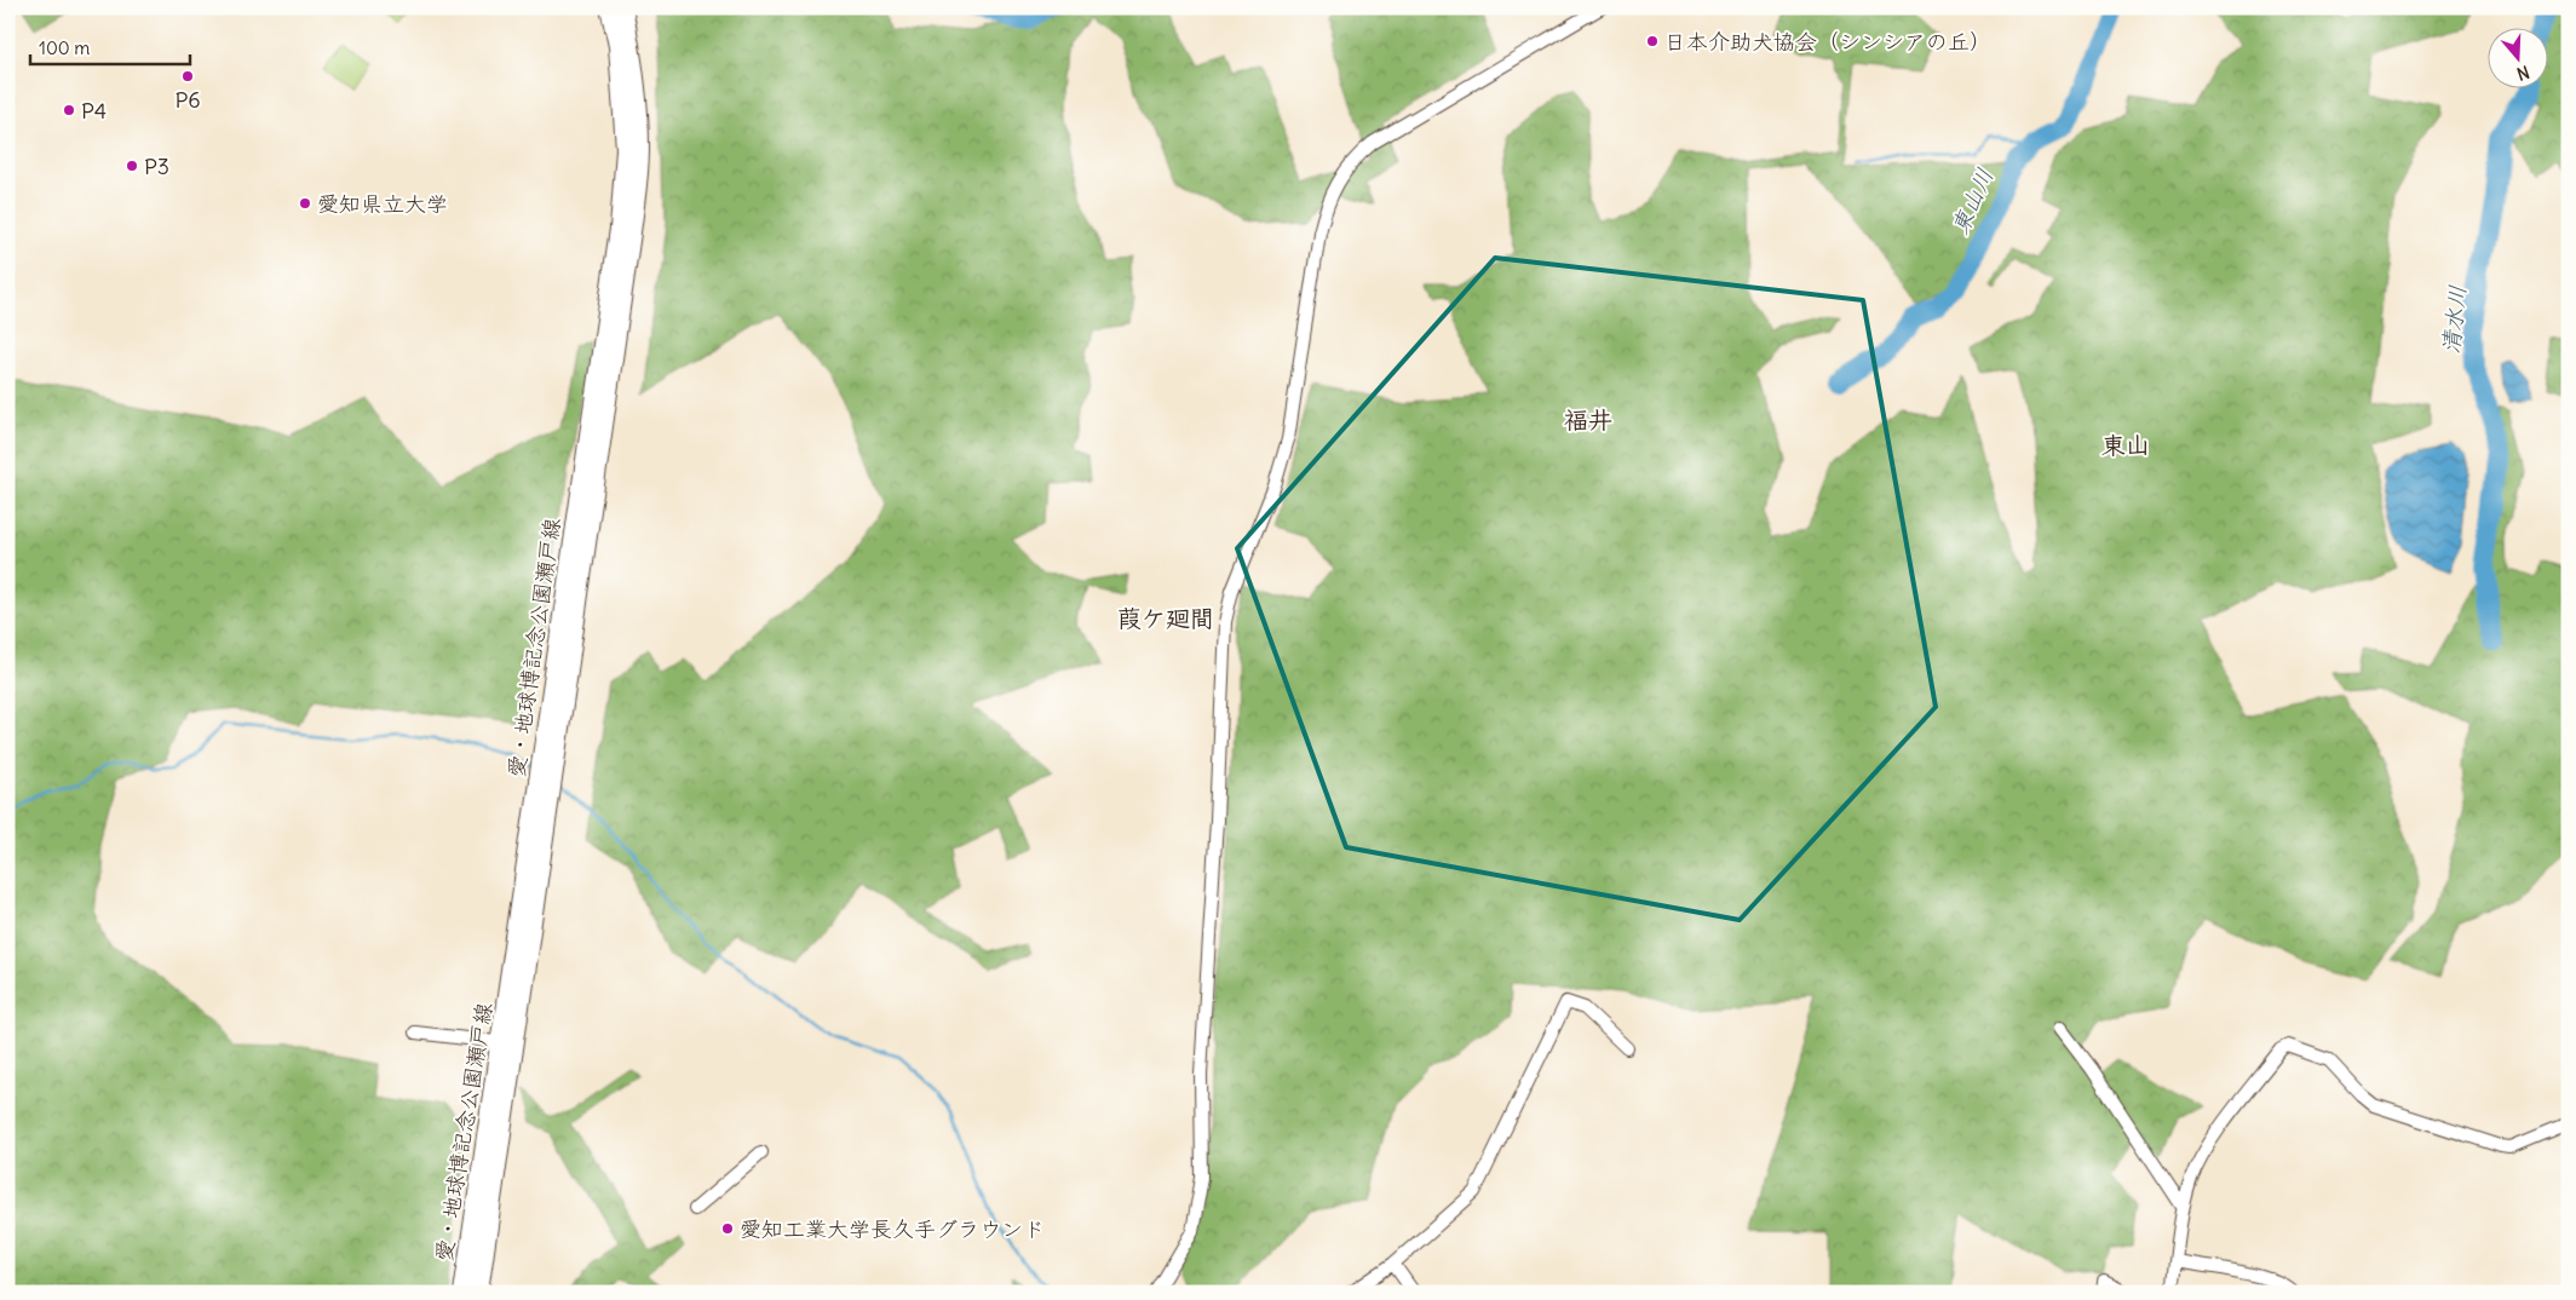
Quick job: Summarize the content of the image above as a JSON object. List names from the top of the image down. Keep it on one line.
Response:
{"streets":{"main road":["愛・地球博記念公園瀬戸線"]},"districts":["福井","東山","葭ケ廻間"],"water":["東山川","清水川"],"places":["日本介助犬協会（シンシアの丘）","P6","P4","P3","愛知県立大学","愛知工業大学長久手グラウンド"],"scale_bar":"100 m","north":"bottom"}
